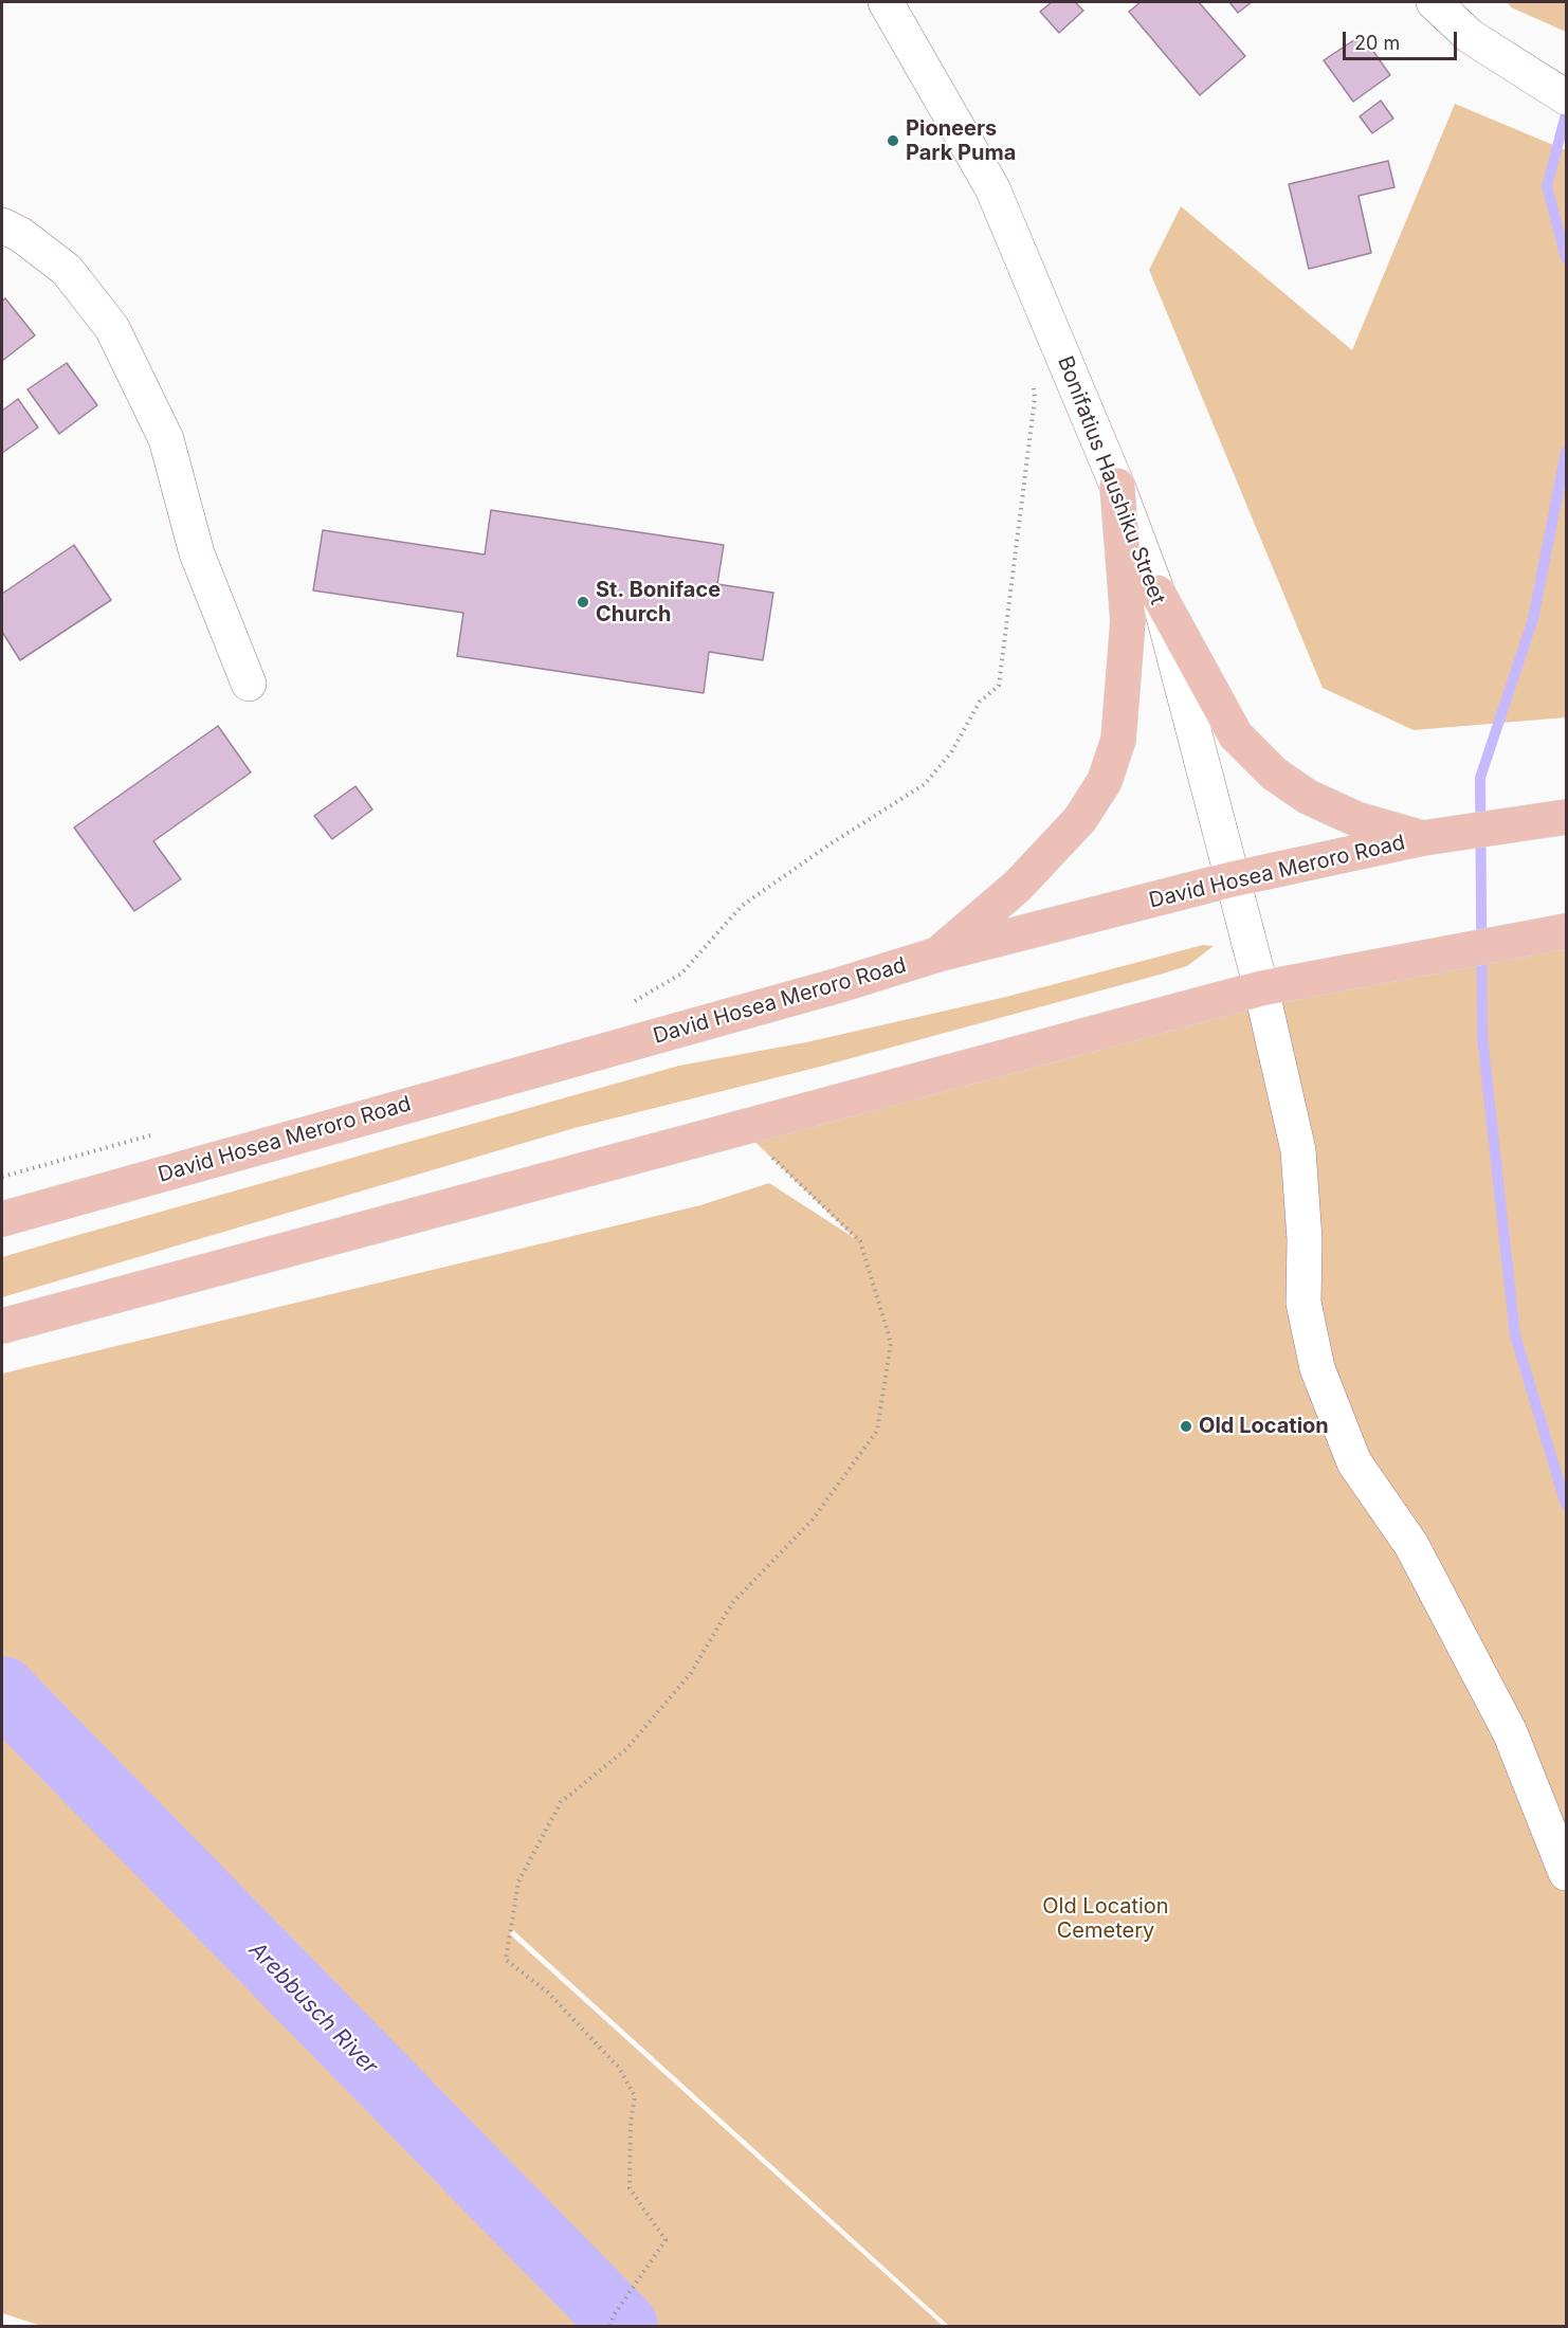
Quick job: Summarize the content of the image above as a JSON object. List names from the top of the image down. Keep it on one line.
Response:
{"streets":{"main road":["David Hosea Meroro Road"],"street":["Bonifatius Haushiku Street"]},"crossings":[["Bonifatius Haushiku Street","David Hosea Meroro Road"]],"water":["Arebbusch River"],"parks":["Old Location Cemetery"],"places":["Pioneers Park Puma","St. Boniface Church","Old Location"],"scale_bar":"20 m"}
